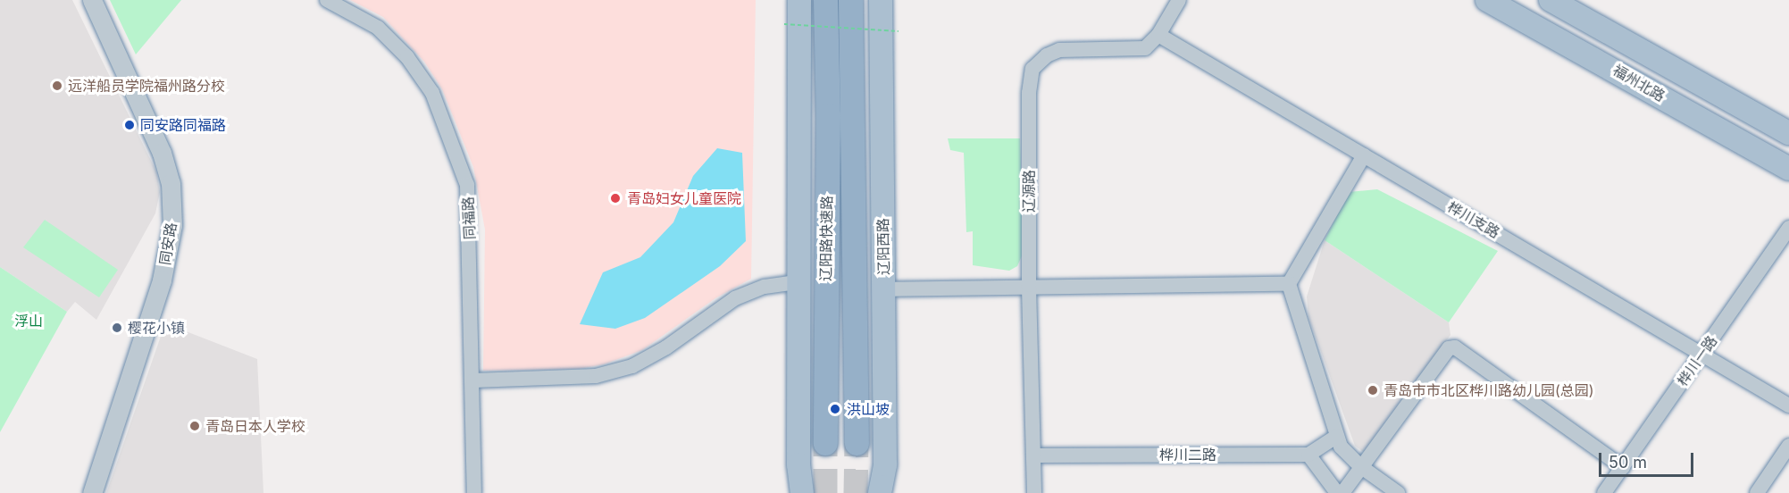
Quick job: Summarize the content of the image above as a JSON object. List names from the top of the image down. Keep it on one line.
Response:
{"streets":{"highway":["辽阳路快速路"],"main road":["福州北路","辽阳西路"],"street":["辽源路","同福路","桦川支路","同安路","桦川一路","桦川二路"]},"crossings":[["辽源路","桦川支路"],["辽源路","桦川二路"],["桦川支路","桦川一路"]],"parks":["浮山"],"places":["远洋船员学院福州路分校","同安路同福路","青岛妇女儿童医院","樱花小镇","青岛市市北区桦川路幼儿园(总园)","洪山坡","青岛日本人学校"],"scale_bar":"50 m"}
